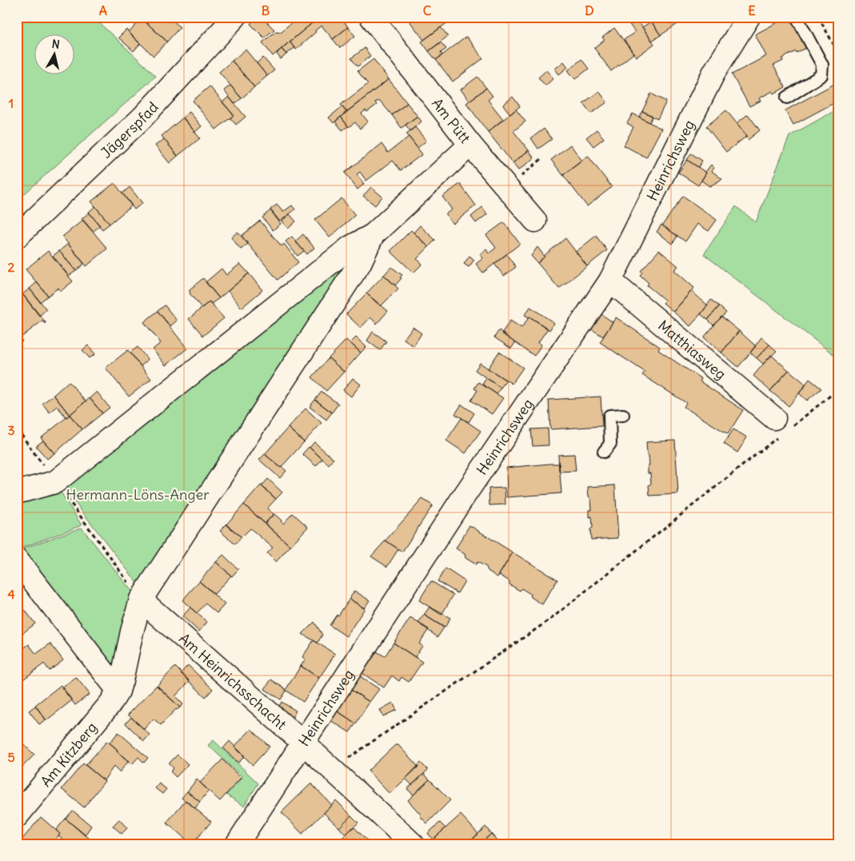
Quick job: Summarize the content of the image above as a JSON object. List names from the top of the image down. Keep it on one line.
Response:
{"streets":{"street":["Am Pütt","Jägerspfad","Heinrichsweg","Matthiasweg","Am Heinrichsschacht","Am Kitzberg"]},"crossings":[["Heinrichsweg","Matthiasweg"],["Heinrichsweg","Am Heinrichsschacht"]],"parks":["Hermann-Löns-Anger"],"north":"top","grid":{"columns":["A","B","C","D","E"],"rows":["1","2","3","4","5"]}}
